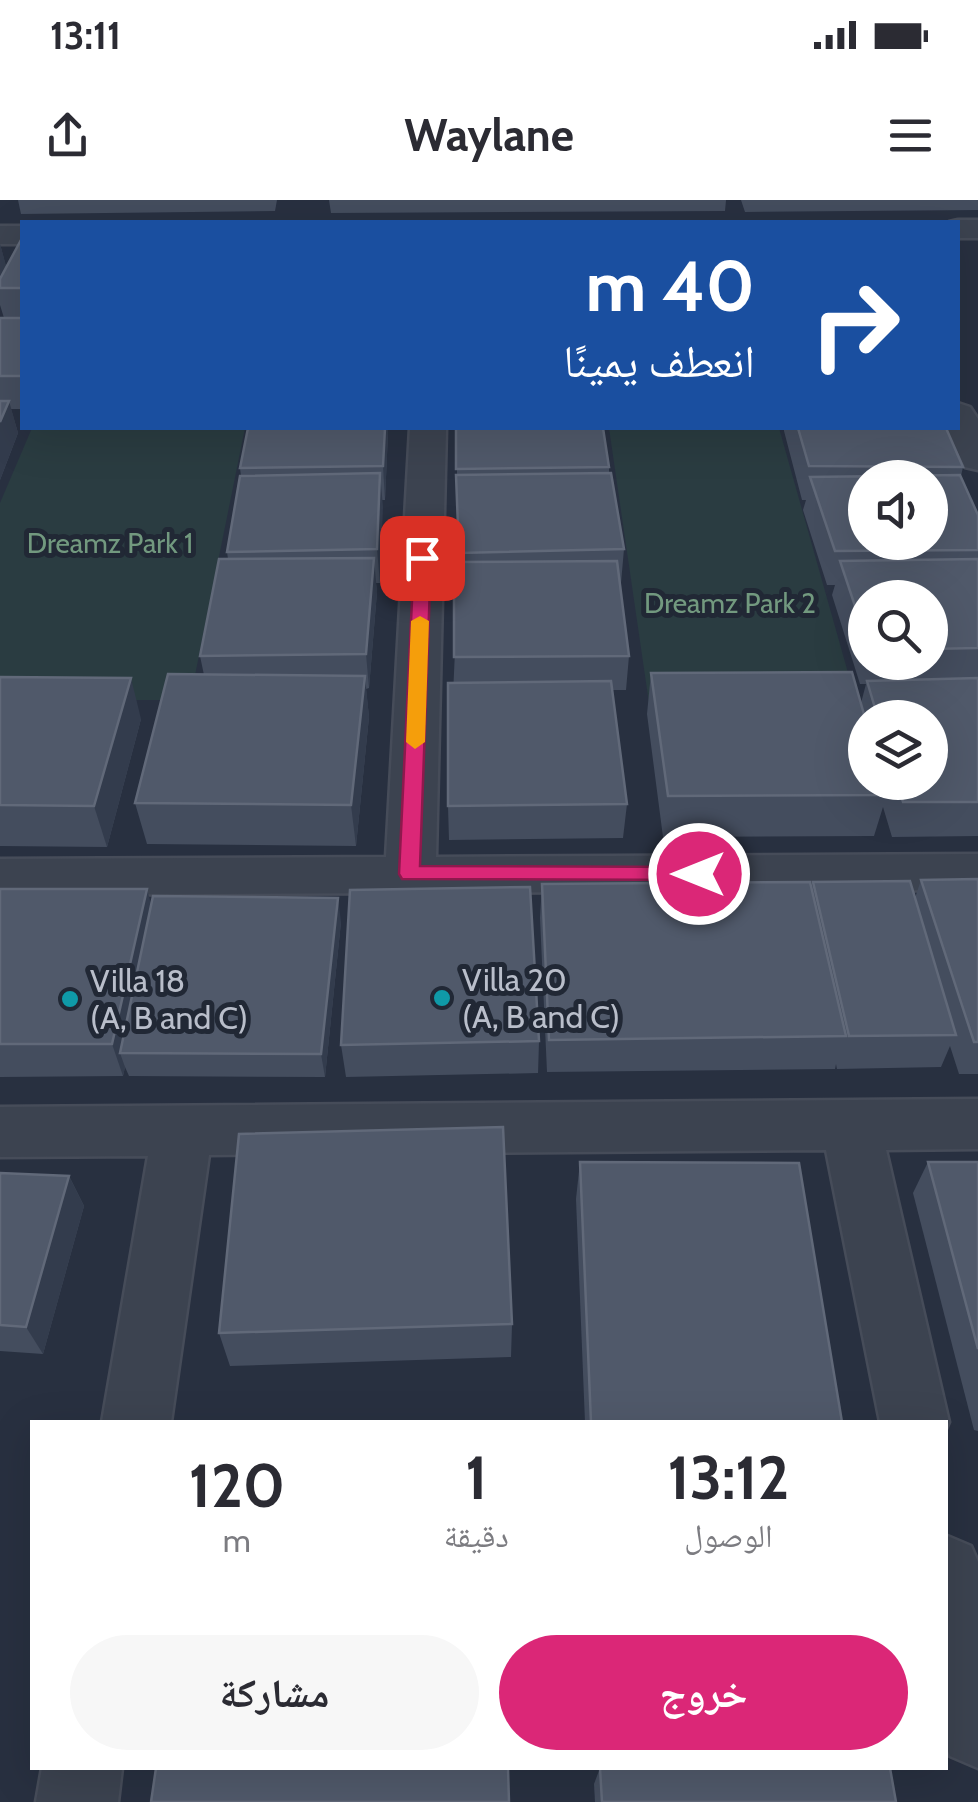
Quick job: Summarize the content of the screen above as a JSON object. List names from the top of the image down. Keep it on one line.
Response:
{"parks":["Dreamz Park 1","Dreamz Park 2"],"places":["Villa 20 (A, B and C)","Villa 18 (A, B and C)"],"page":{"status":"13:11","header":"Waylane","turn":["40 m","انعطف يمينًا"],"eta":["13:12","الوصول","1","دقيقة","120","m"],"buttons":["خروج","مشاركة"]}}
